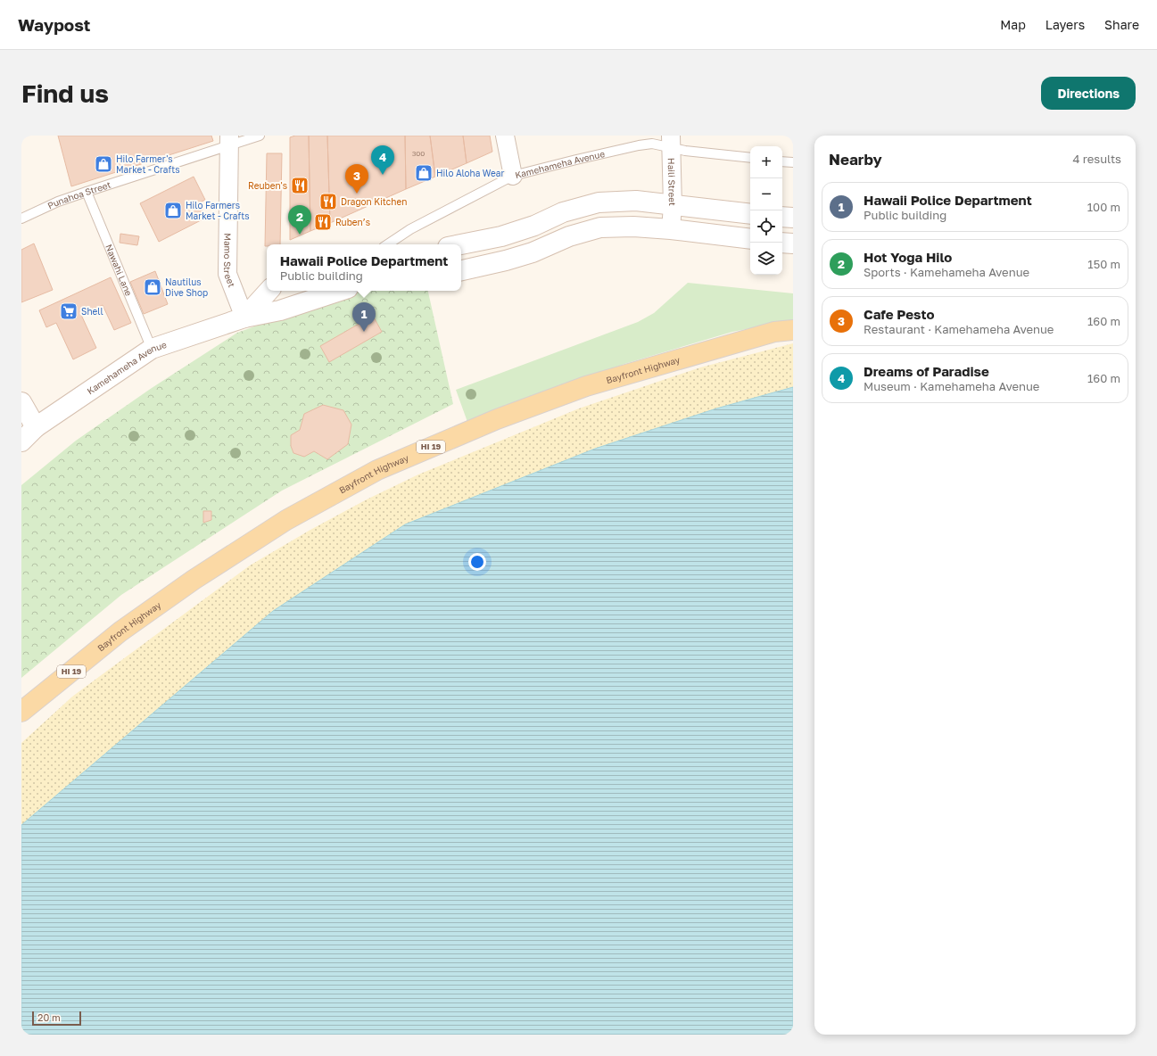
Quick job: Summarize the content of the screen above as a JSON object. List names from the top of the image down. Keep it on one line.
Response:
{"streets":{"main road":["Kamehameha Avenue","Bayfront Highway","HI 19"],"street":["Haili Street","Mamo Street"],"lane":["Punahoa Street","Nawahi Lane"]},"crossings":[["Kamehameha Avenue","Haili Street"],["Kamehameha Avenue","Mamo Street"],["Kamehameha Avenue","Nawahi Lane"],["Punahoa Street","Mamo Street"],["Punahoa Street","Nawahi Lane"]],"places":{"shop":["Hilo Farmer's Market - Crafts","Hilo Aloha Wear","Hilo Farmers Market - Crafts","Nautilus Dive Shop"],"restaurant":["Reuben's","Dragon Kitchen","Ruben’s"],"supermarket":["Shell"]},"house_numbers":["300"],"scale_bar":"20 m","page":{"header":"Waypost","nav":["Map","Layers","Share"],"buttons":"Directions","title":"Find us","heading":["Nearby","4 results"],"pins":["4","3","2","1"],"map_buttons":["+","−"],"list":[{"mark":"1","name":"Hawaii Police Department","note":"Public building","value":"100 m"},{"mark":"2","name":"Hot Yoga Hilo","note":"Sports · Kamehameha Avenue","value":"150 m"},{"mark":"3","name":"Cafe Pesto","note":"Restaurant · Kamehameha Avenue","value":"160 m"},{"mark":"4","name":"Dreams of Paradise","note":"Museum · Kamehameha Avenue","value":"160 m"}],"popup":["Hawaii Police Department","Public building"],"scale":"20 m"}}
